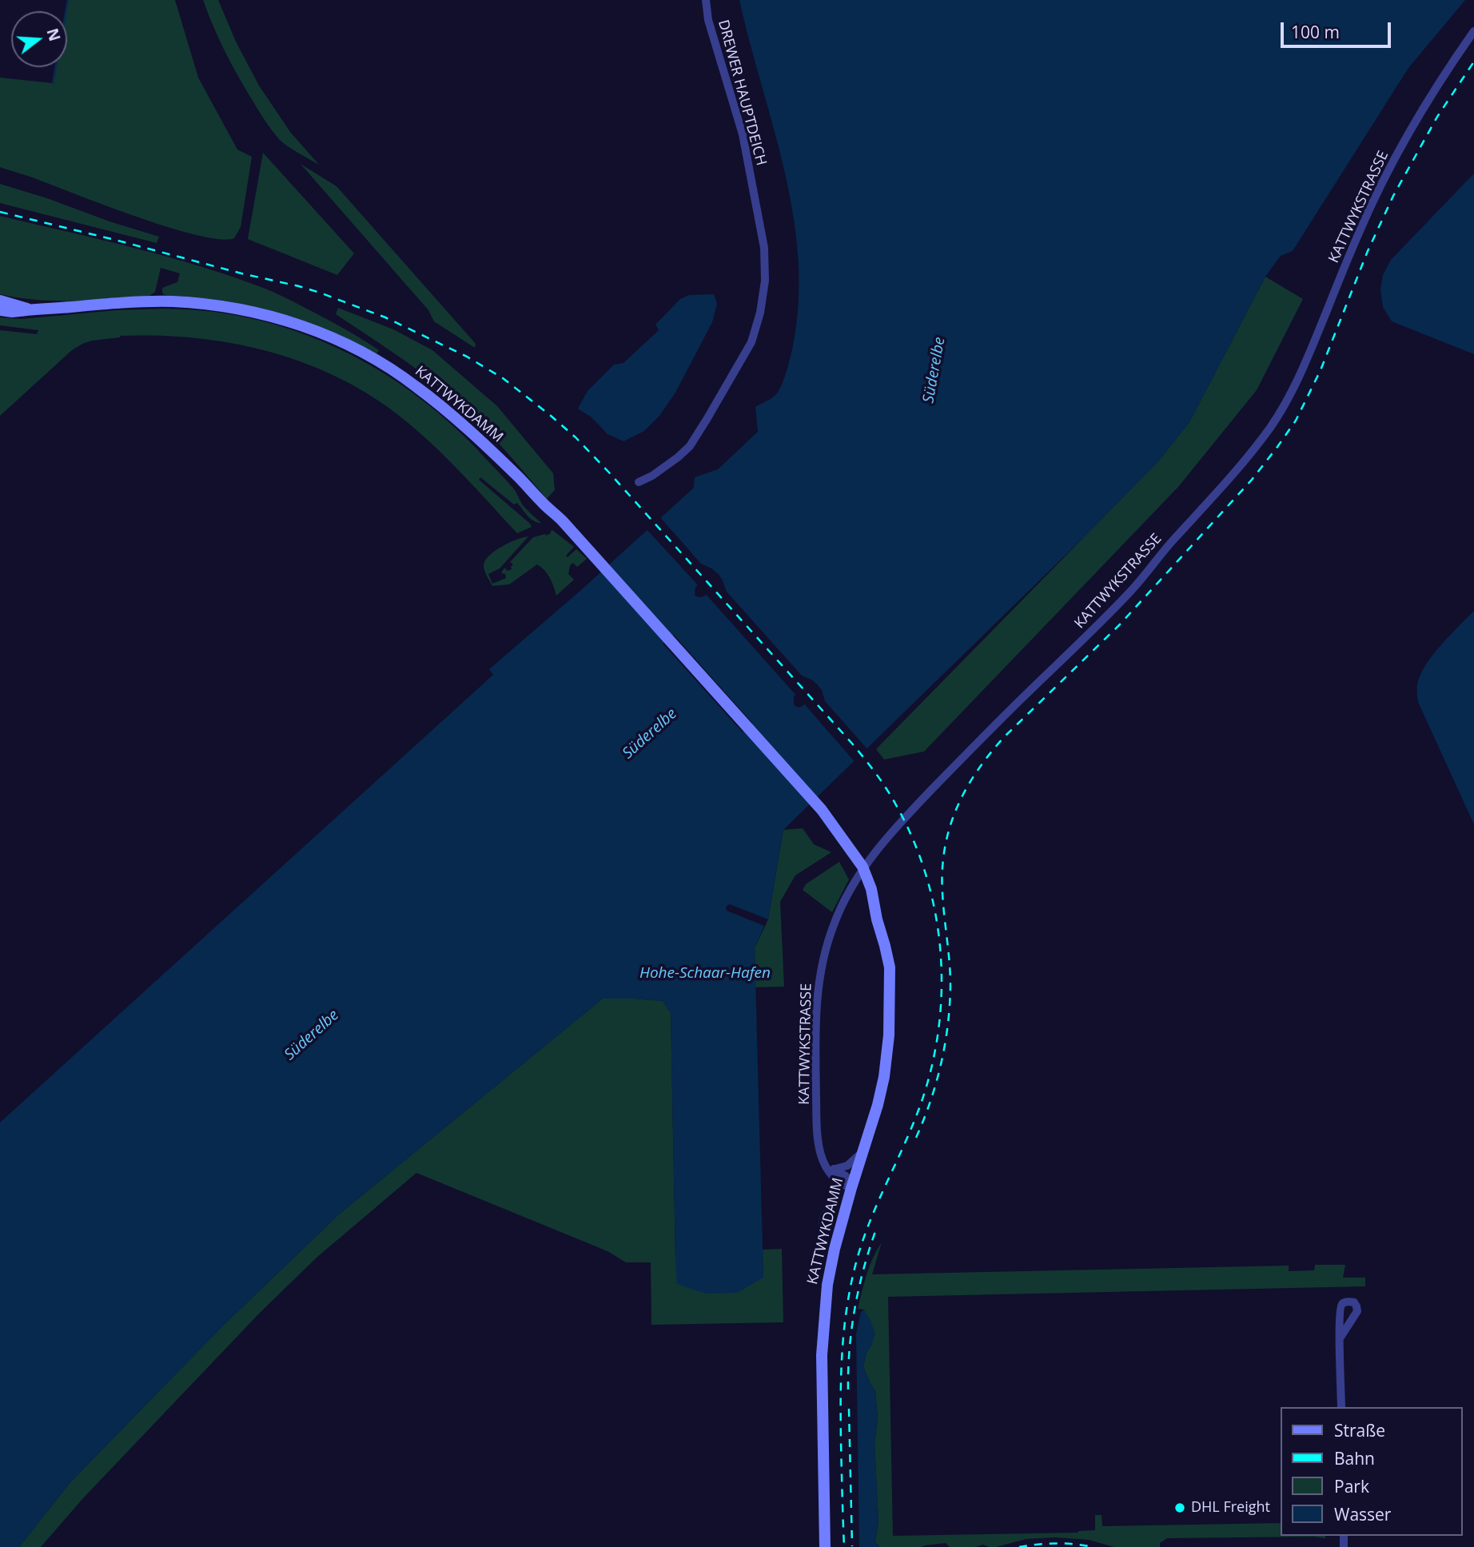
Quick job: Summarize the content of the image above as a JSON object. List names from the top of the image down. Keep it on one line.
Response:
{"streets":{"main road":["KATTWYKDAMM"],"street":["DREWER HAUPTDEICH","KATTWYKSTRASSE"]},"crossings":[["KATTWYKSTRASSE","KATTWYKDAMM"]],"water":["Süderelbe","Hohe-Schaar-Hafen"],"places":["DHL Freight"],"legend":["Straße","Bahn","Park","Wasser"],"scale_bar":"100 m","north":"right"}
